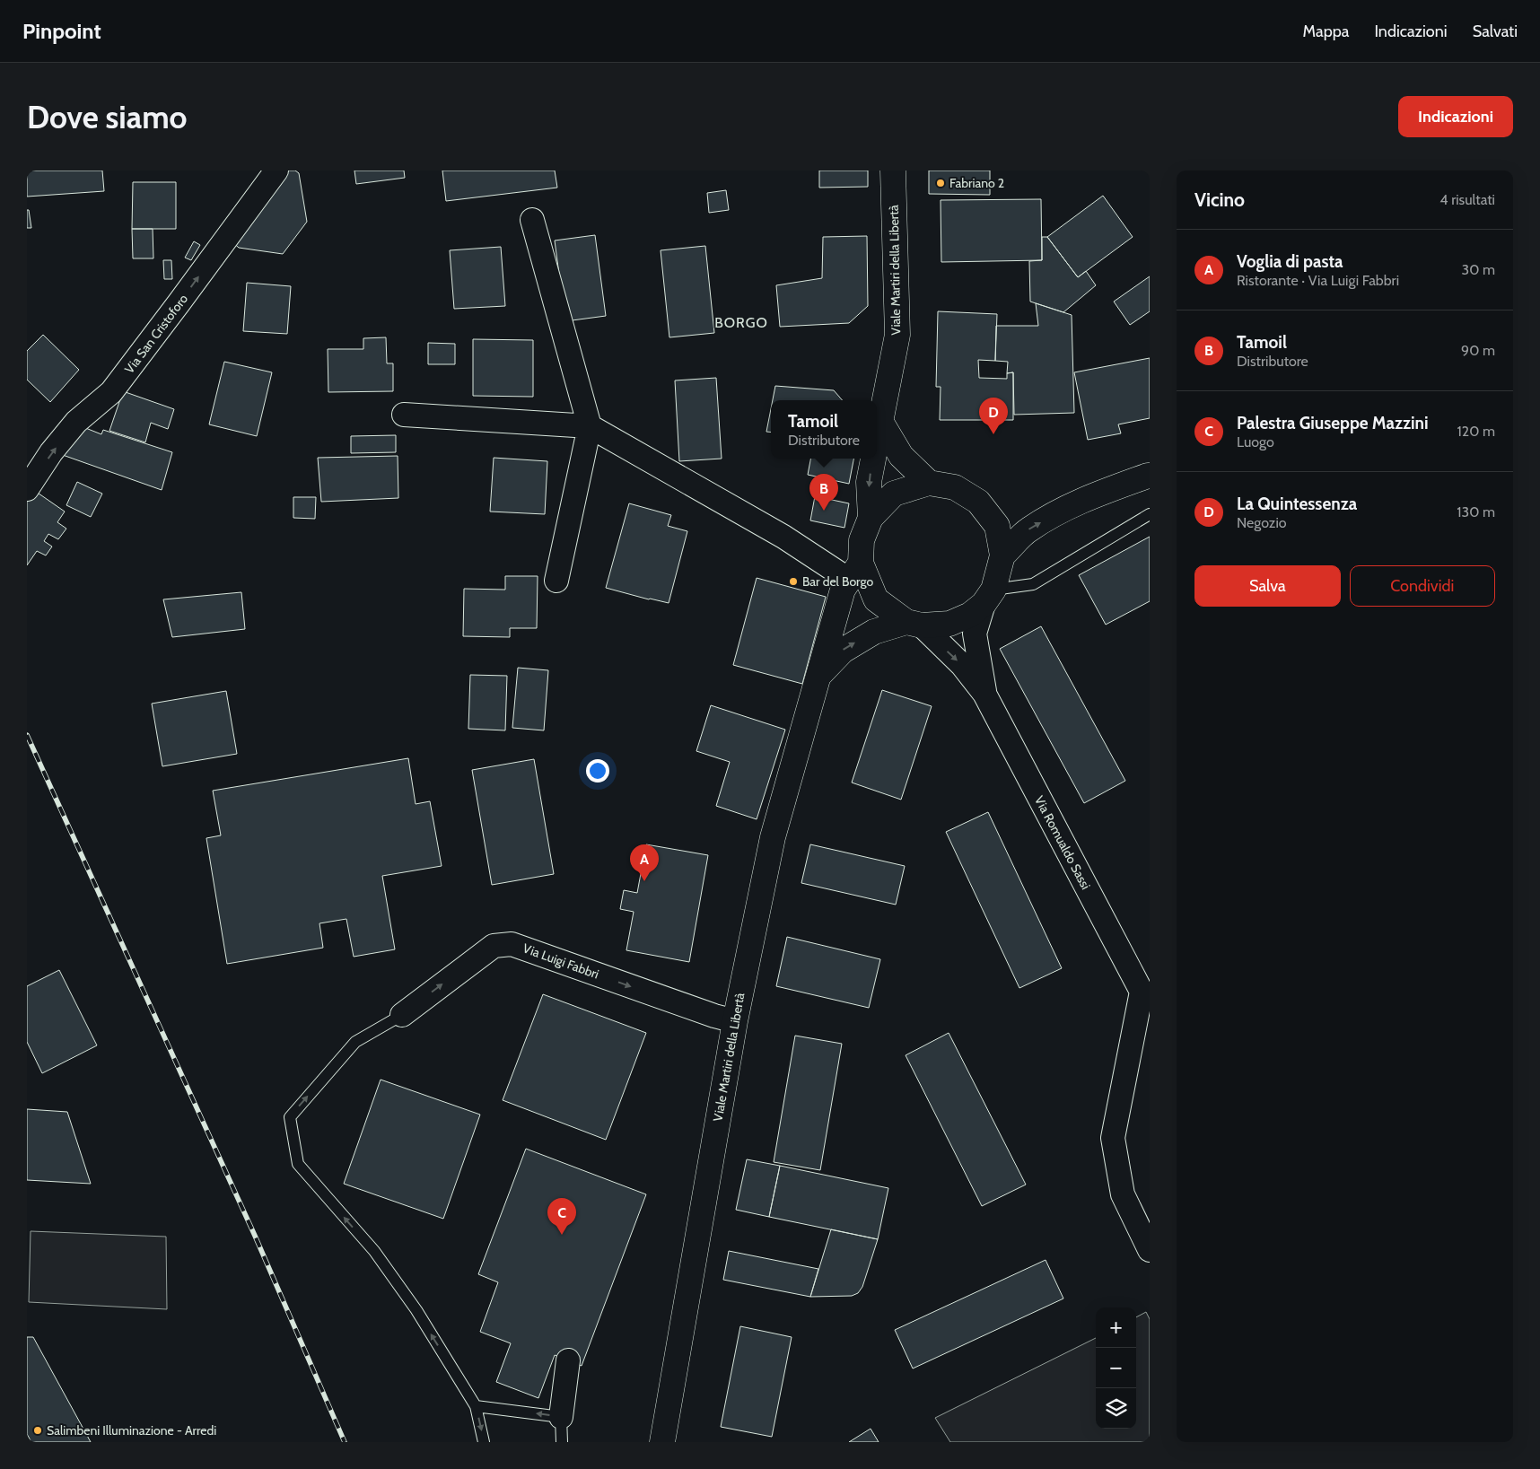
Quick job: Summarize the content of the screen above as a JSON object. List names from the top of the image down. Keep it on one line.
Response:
{"streets":{"main road":["Viale Martiri della Libertà"],"street":["Via San Cristoforo","Via Romualdo Sassi","Via Luigi Fabbri"]},"crossings":[["Viale Martiri della Libertà","Via Romualdo Sassi"],["Viale Martiri della Libertà","Via Luigi Fabbri"]],"one_way":["Via San Cristoforo","Via Luigi Fabbri"],"districts":["BORGO"],"places":["Fabriano 2","Bar del Borgo","Salimbeni Illuminazione - Arredi"],"page":{"header":"Pinpoint","nav":["Mappa","Indicazioni","Salvati"],"buttons":["Indicazioni",["Salva","Condividi"]],"title":"Dove siamo","heading":["Vicino","4 risultati"],"list":[{"mark":"A","name":"Voglia di pasta","note":"Ristorante · Via Luigi Fabbri","value":"30 m"},{"mark":"B","name":"Tamoil","note":"Distributore","value":"90 m"},{"mark":"C","name":"Palestra Giuseppe Mazzini","note":"Luogo","value":"120 m"},{"mark":"D","name":"La Quintessenza","note":"Negozio","value":"130 m"}],"pins":["D","B","A","C"],"popup":["Tamoil","Distributore"],"map_buttons":["+","−"]}}
